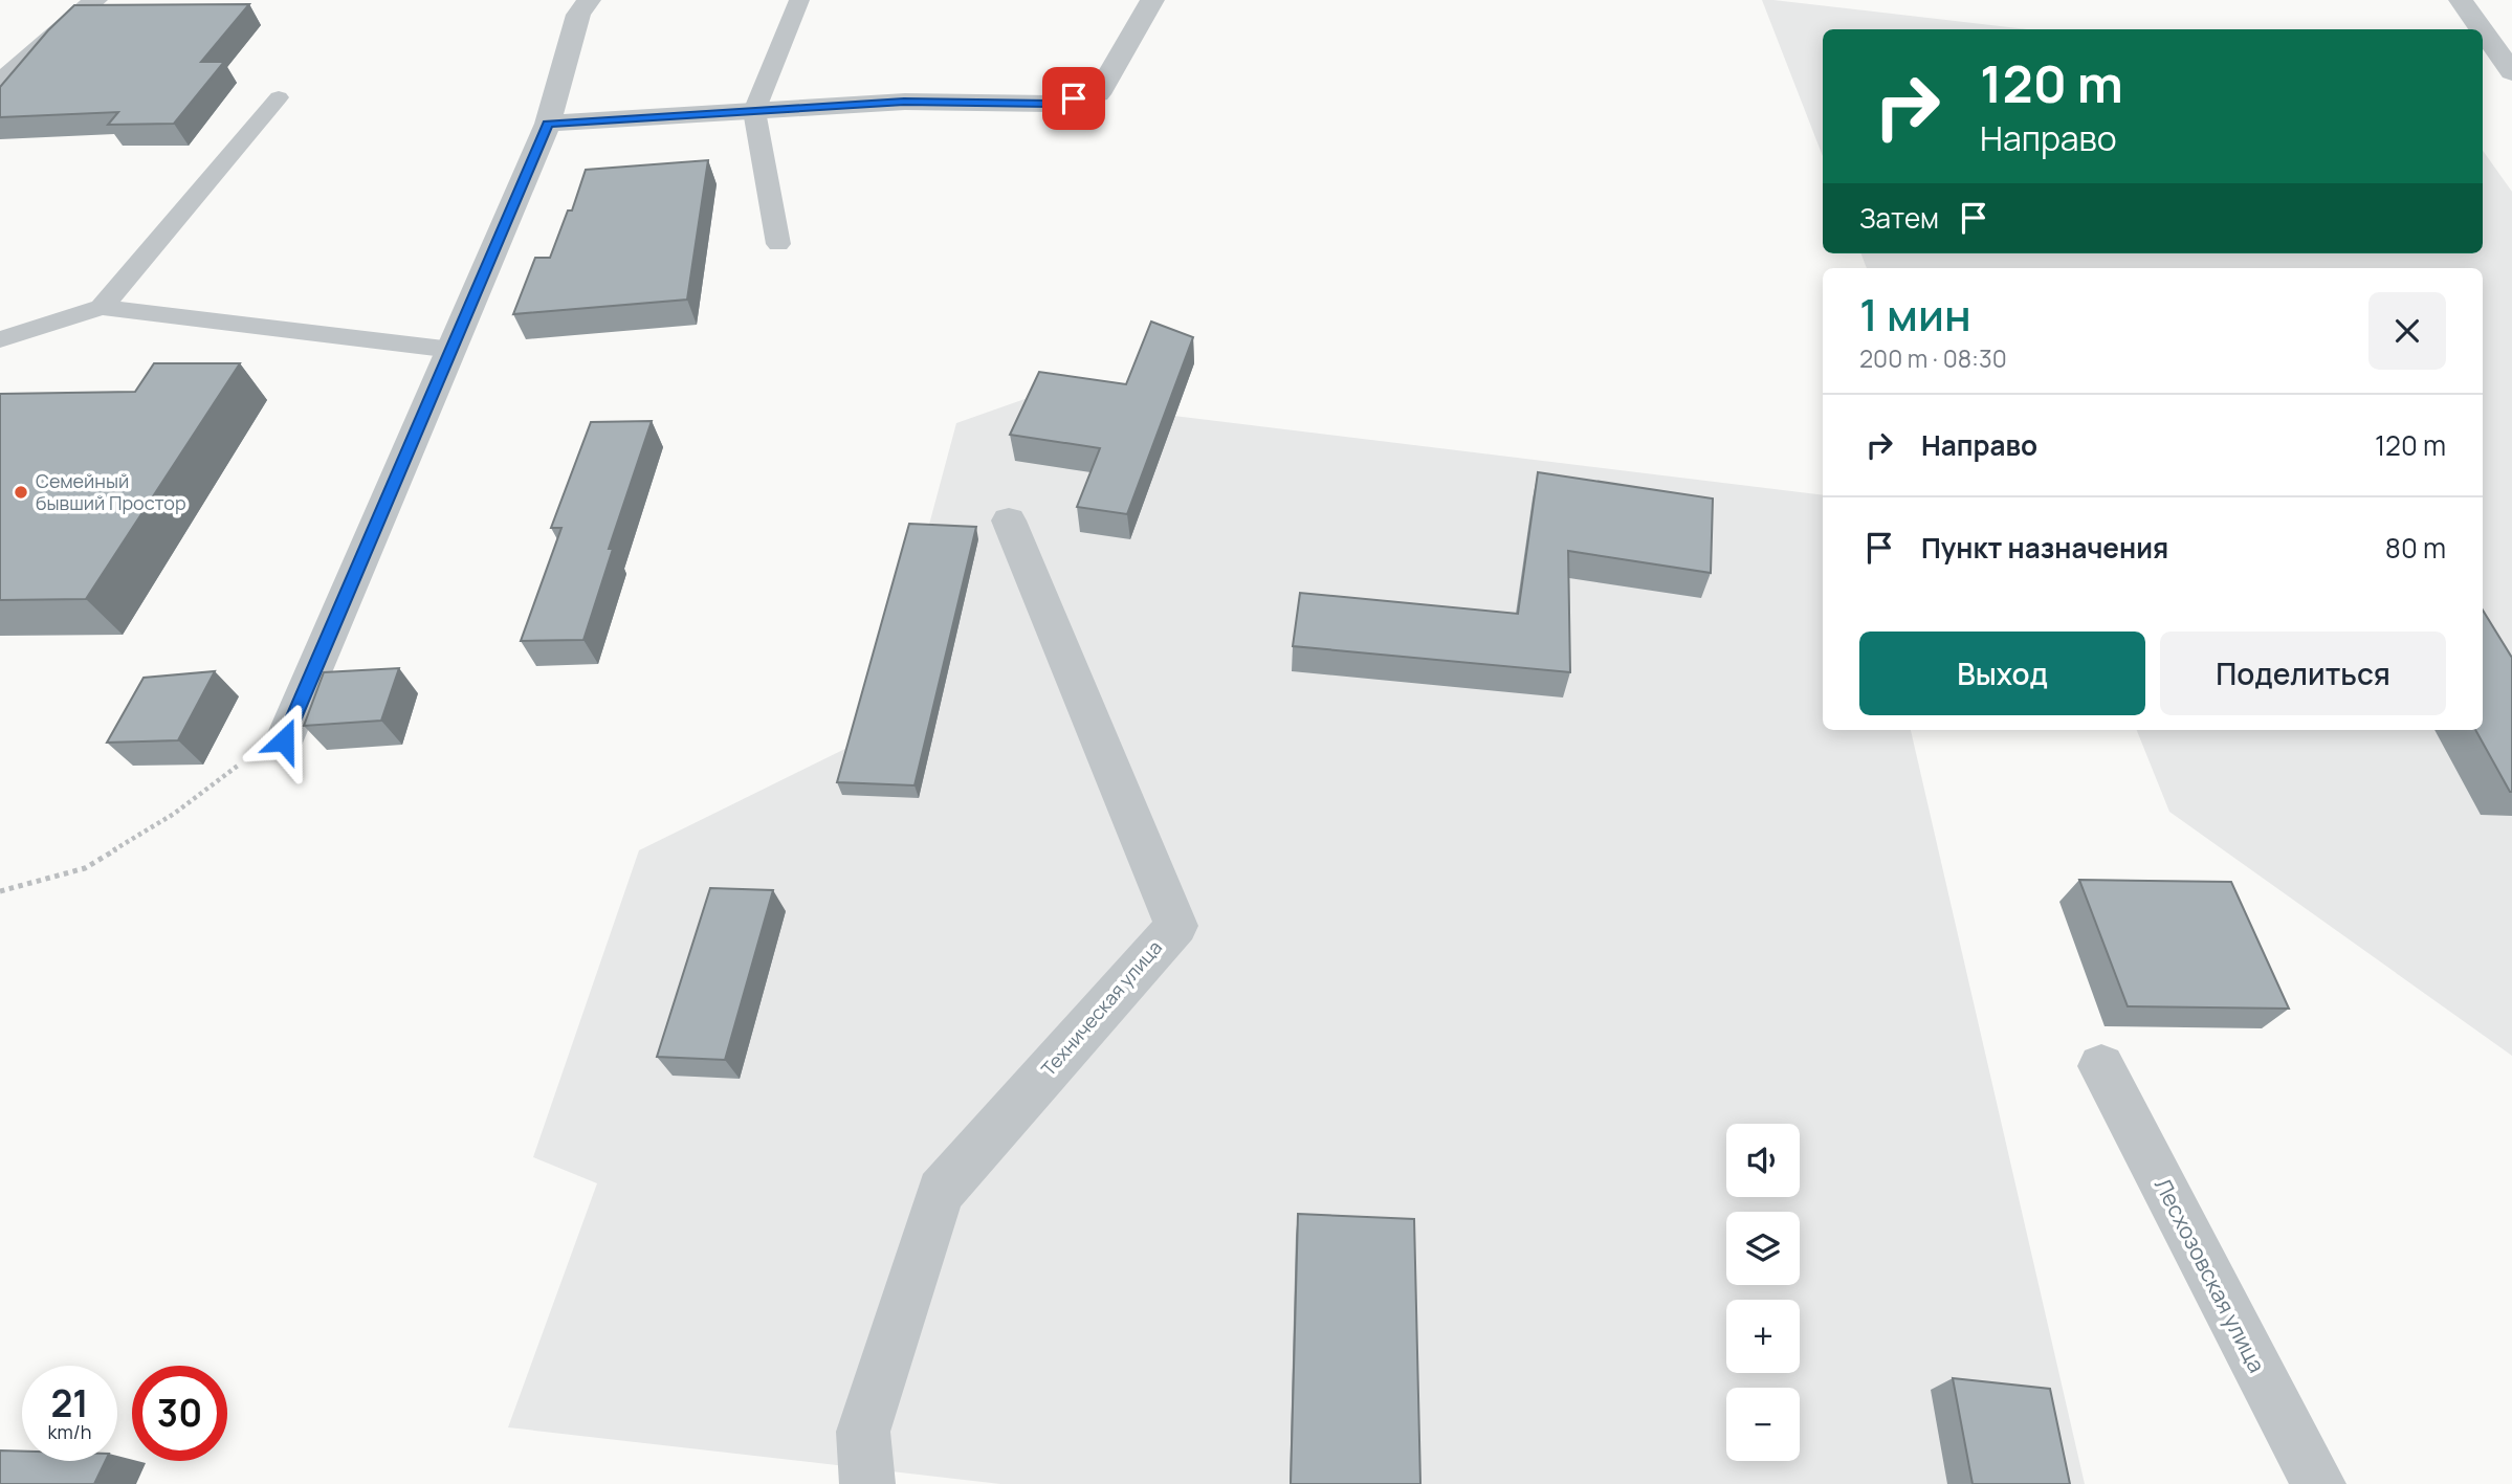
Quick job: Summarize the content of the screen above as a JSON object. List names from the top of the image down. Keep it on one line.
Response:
{"streets":{"street":["Техническая улица","Лесхозовская улица"]},"places":["Семейный бывший Простор"],"page":{"turn":["120 m","Направо"],"then":"Затем","heading":["1 мин","200 m · 08:30"],"list":[{"name":"Направо","value":"120 m"},{"name":"Пункт назначения","value":"80 m"}],"buttons":["Выход","Поделиться"],"map_buttons":["+","−"],"speed":"21 km/h","limit":"30"}}
